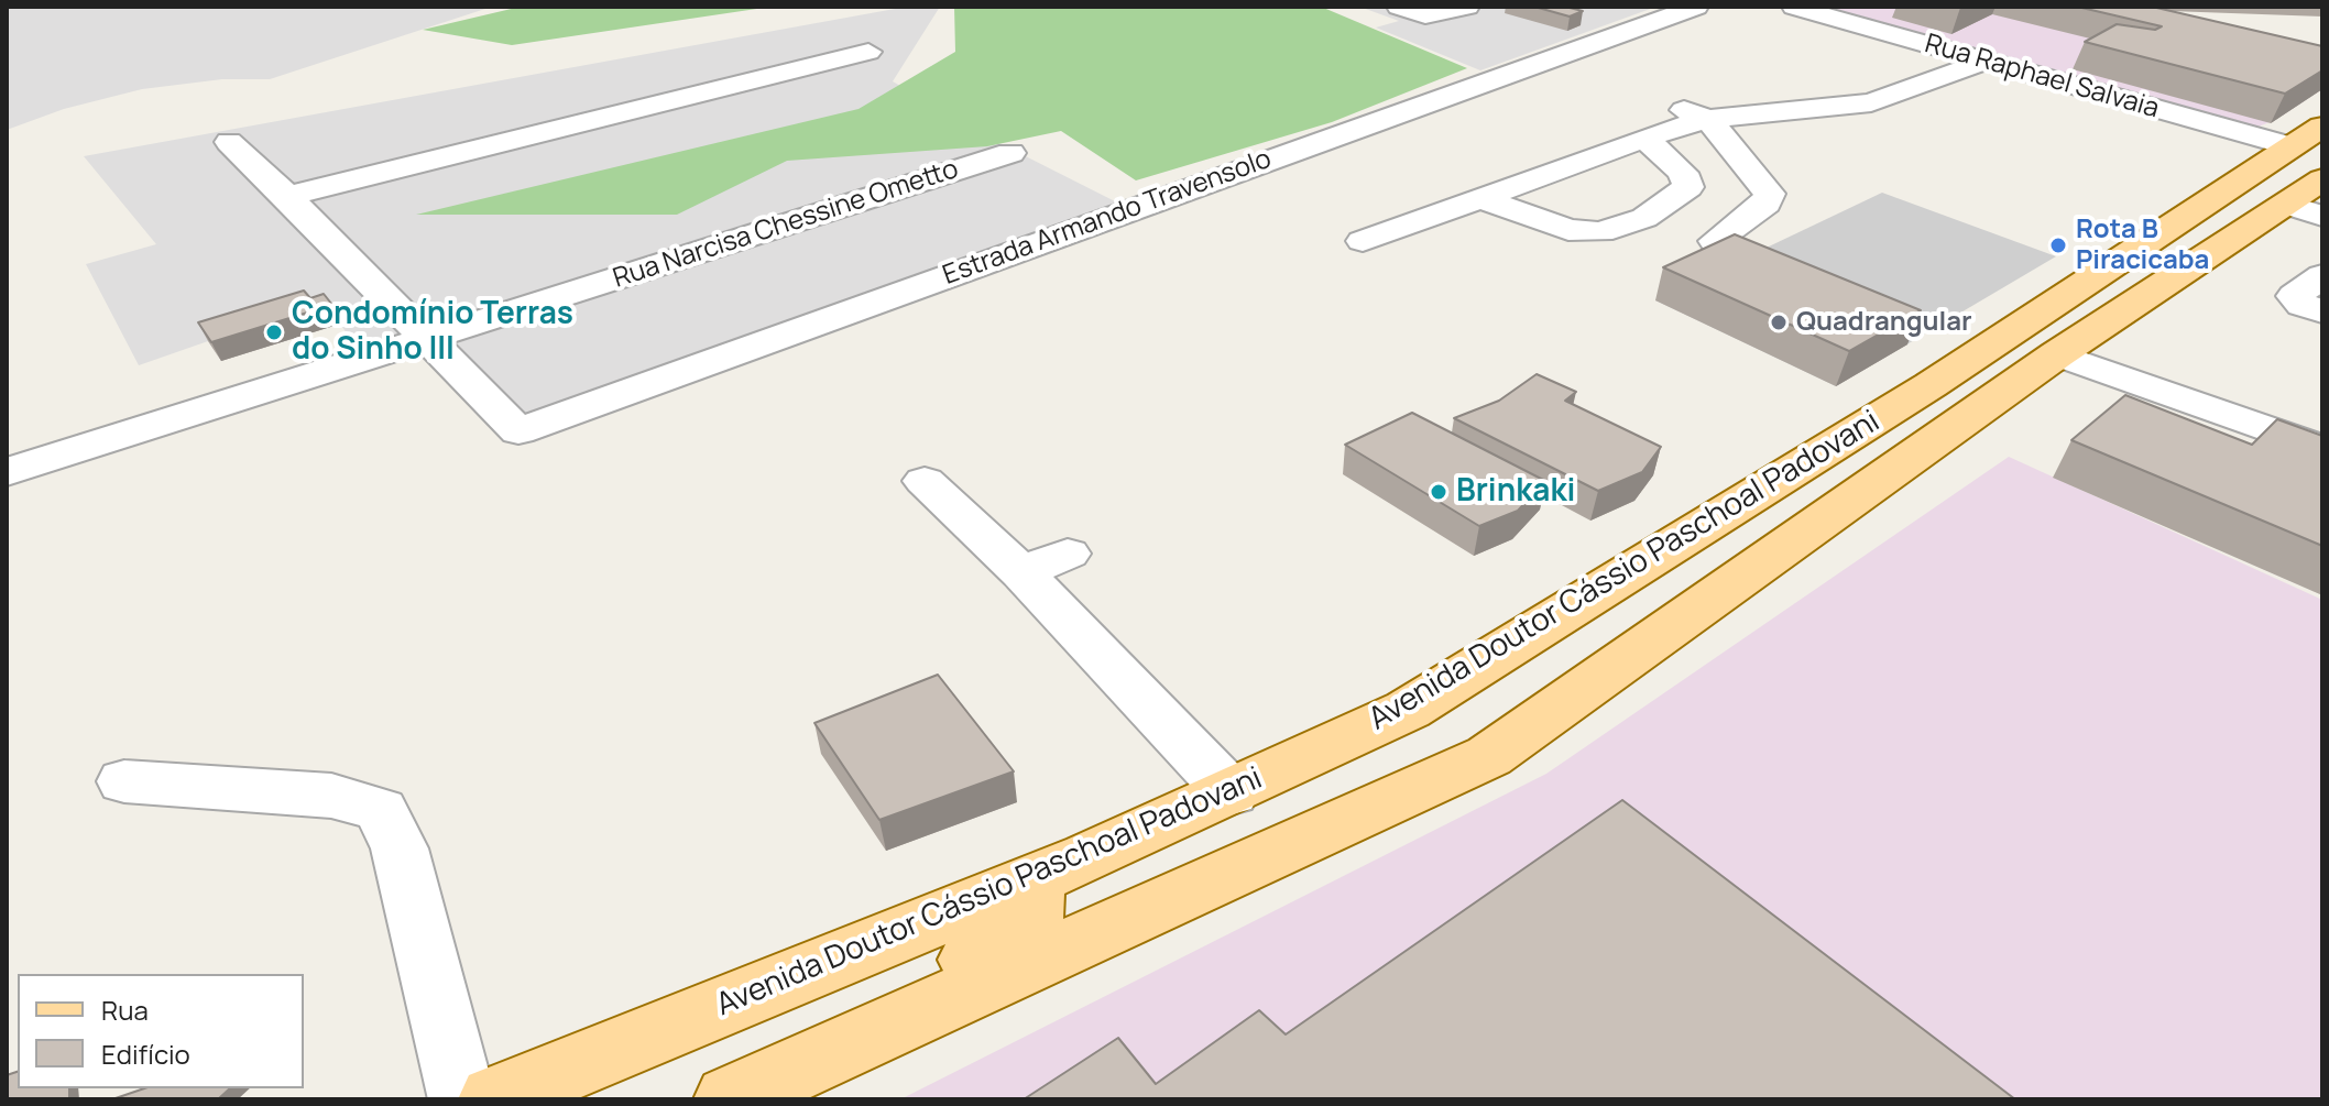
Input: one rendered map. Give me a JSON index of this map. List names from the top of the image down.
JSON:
{
  "streets": {
    "main road": ["Avenida Doutor Cássio Paschoal Padovani"],
    "street": ["Rua Raphael Salvaia", "Estrada Armando Travensolo", "Rua Narcisa Chessine Ometto"]
  },
  "crossings": [
    ["Rua Raphael Salvaia", "Avenida Doutor Cássio Paschoal Padovani"],
    ["Estrada Armando Travensolo", "Rua Narcisa Chessine Ometto"]
  ],
  "places": [
    "Rota B Piracicaba",
    "Quadrangular",
    "Condomínio Terras do Sinho III",
    "Brinkaki"
  ],
  "legend": ["Rua", "Edifício"]
}
